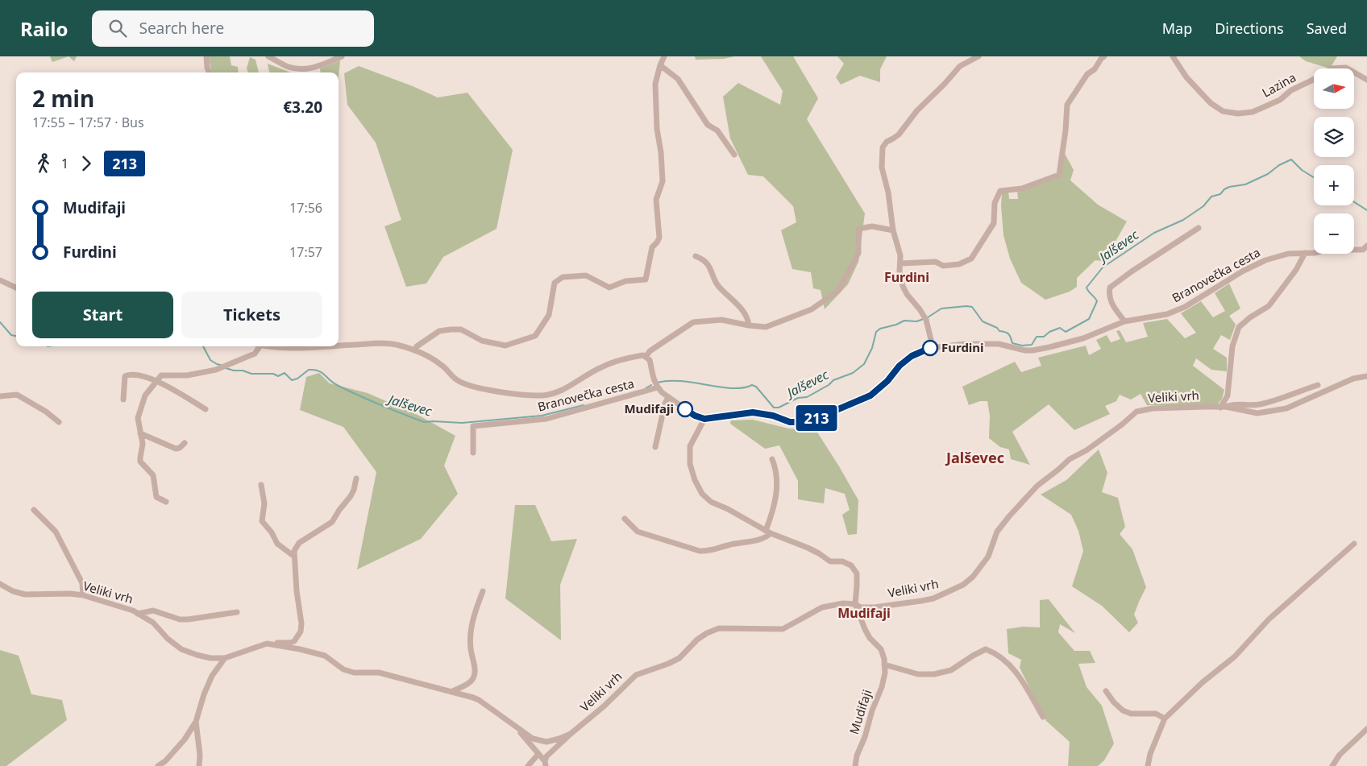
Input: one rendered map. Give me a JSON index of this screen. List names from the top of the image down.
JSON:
{
  "streets": {
    "street": [
      "Lazina",
      "Branovečka cesta",
      "Veliki vrh",
      "Mudifaji"
    ]
  },
  "crossings": [
    ["Branovečka cesta", "Mudifaji"],
    ["Veliki vrh", "Mudifaji"]
  ],
  "districts": ["Furdini", "Jalševec", "Mudifaji"],
  "water": ["Jalševec"],
  "places": ["Furdini", "Mudifaji"],
  "lines": ["bus line 213"],
  "north": "right",
  "page": {
    "header": "Railo",
    "search": "Search here",
    "nav": ["Map", "Directions", "Saved"],
    "on_map": "213",
    "map_buttons": ["+", "−"],
    "heading": ["2 min", "17:55 – 17:57 · Bus", "€3.20"],
    "legs": ["1", "213"],
    "list": [
      {
        "name": "Mudifaji",
        "value": "17:56"
      },
      {
        "name": "Furdini",
        "value": "17:57"
      }
    ],
    "buttons": ["Start", "Tickets"]
  }
}
